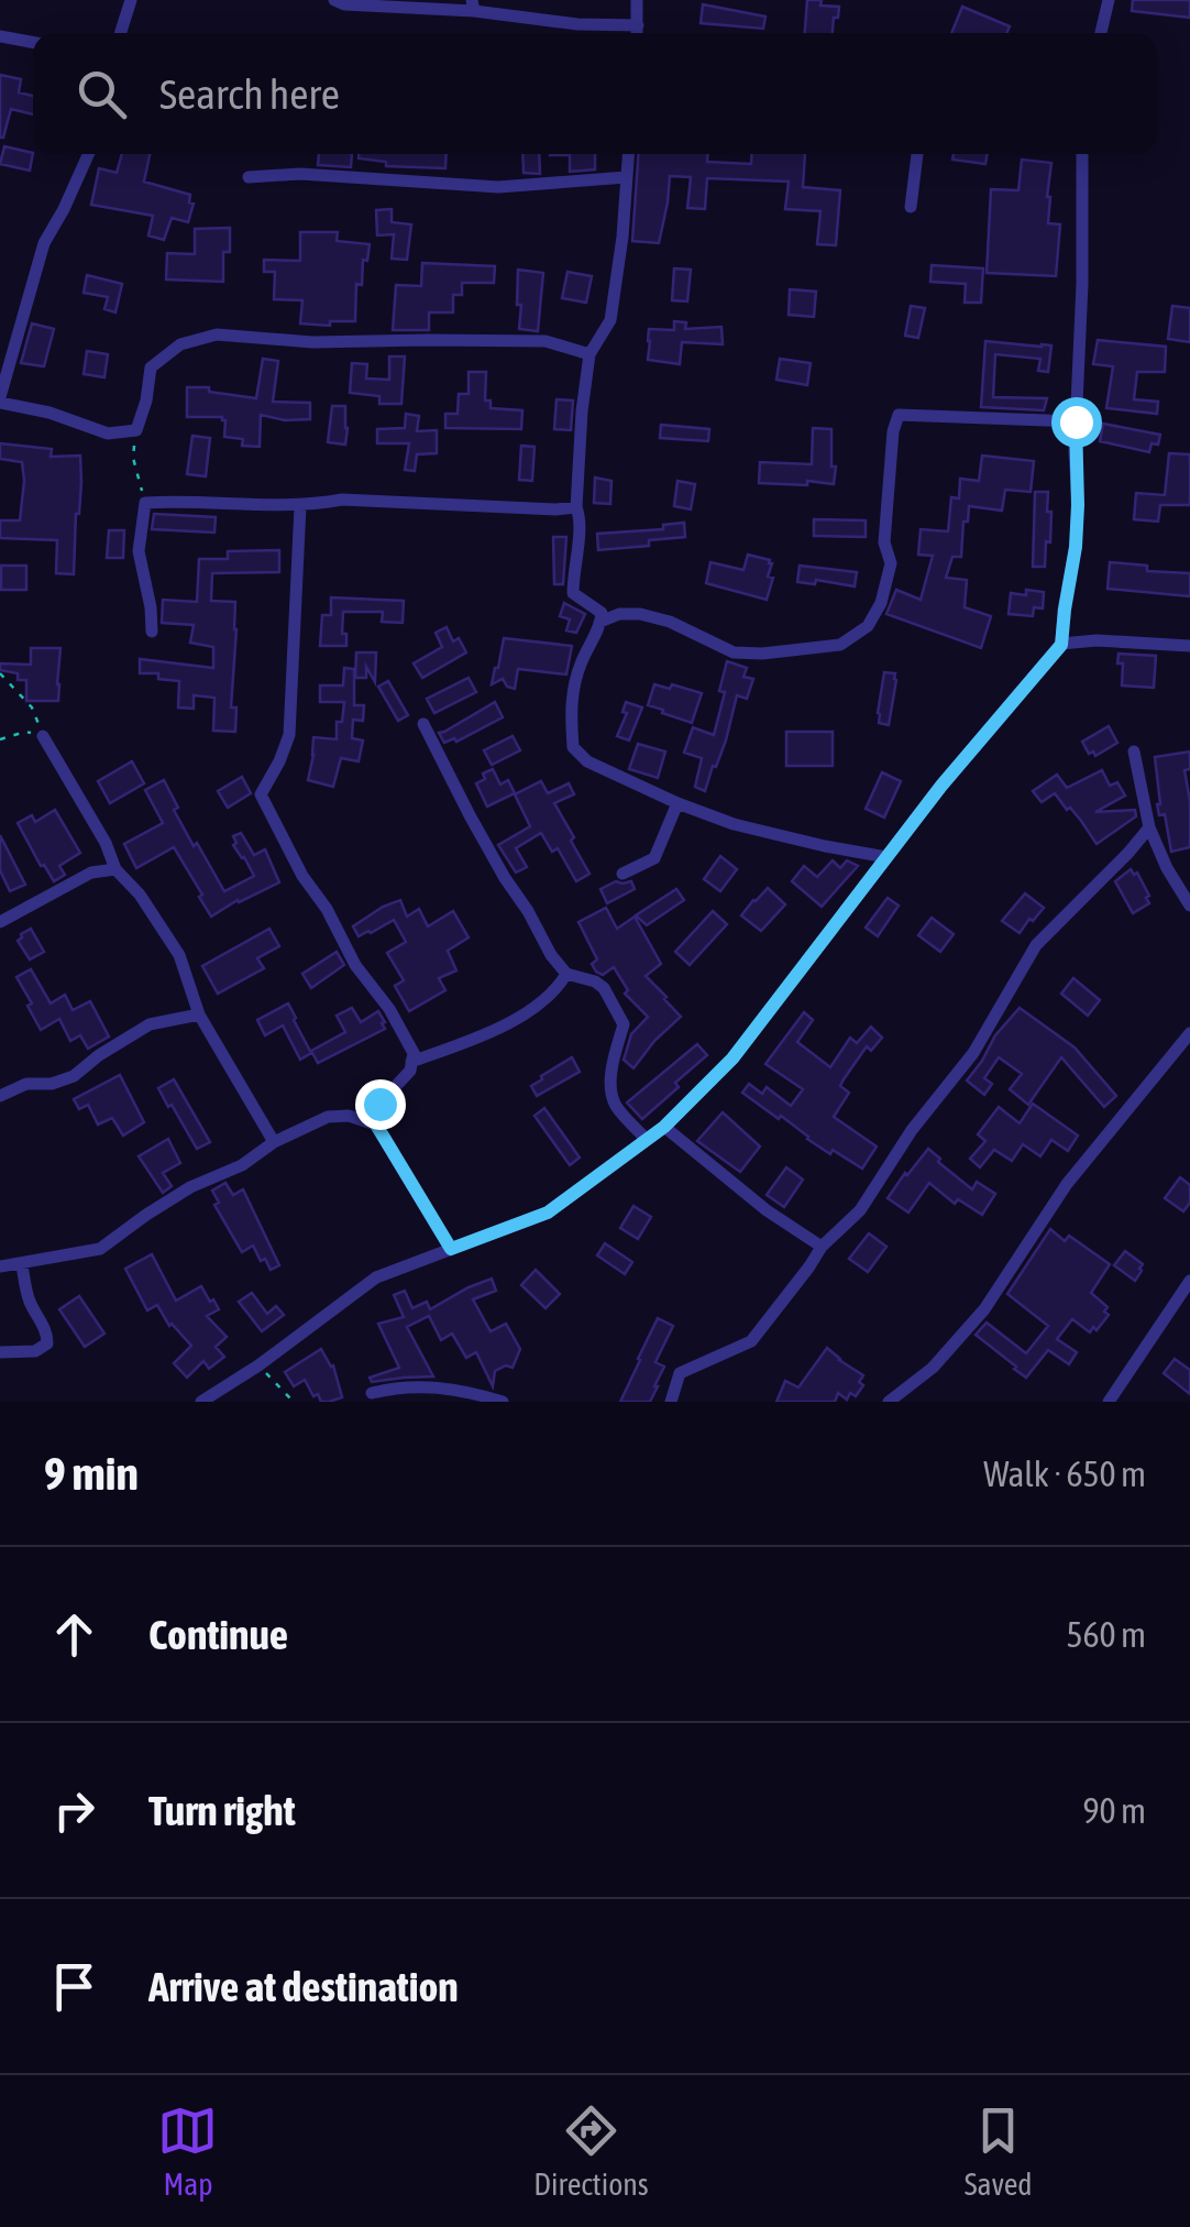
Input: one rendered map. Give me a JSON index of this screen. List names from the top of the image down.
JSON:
{
  "page": {
    "search": "Search here",
    "heading": ["9 min", "Walk · 650 m"],
    "list": [
      ["Continue", "560 m"],
      ["Turn right", "90 m"],
      "Arrive at destination"
    ],
    "nav": ["Map", "Directions", "Saved"]
  }
}
